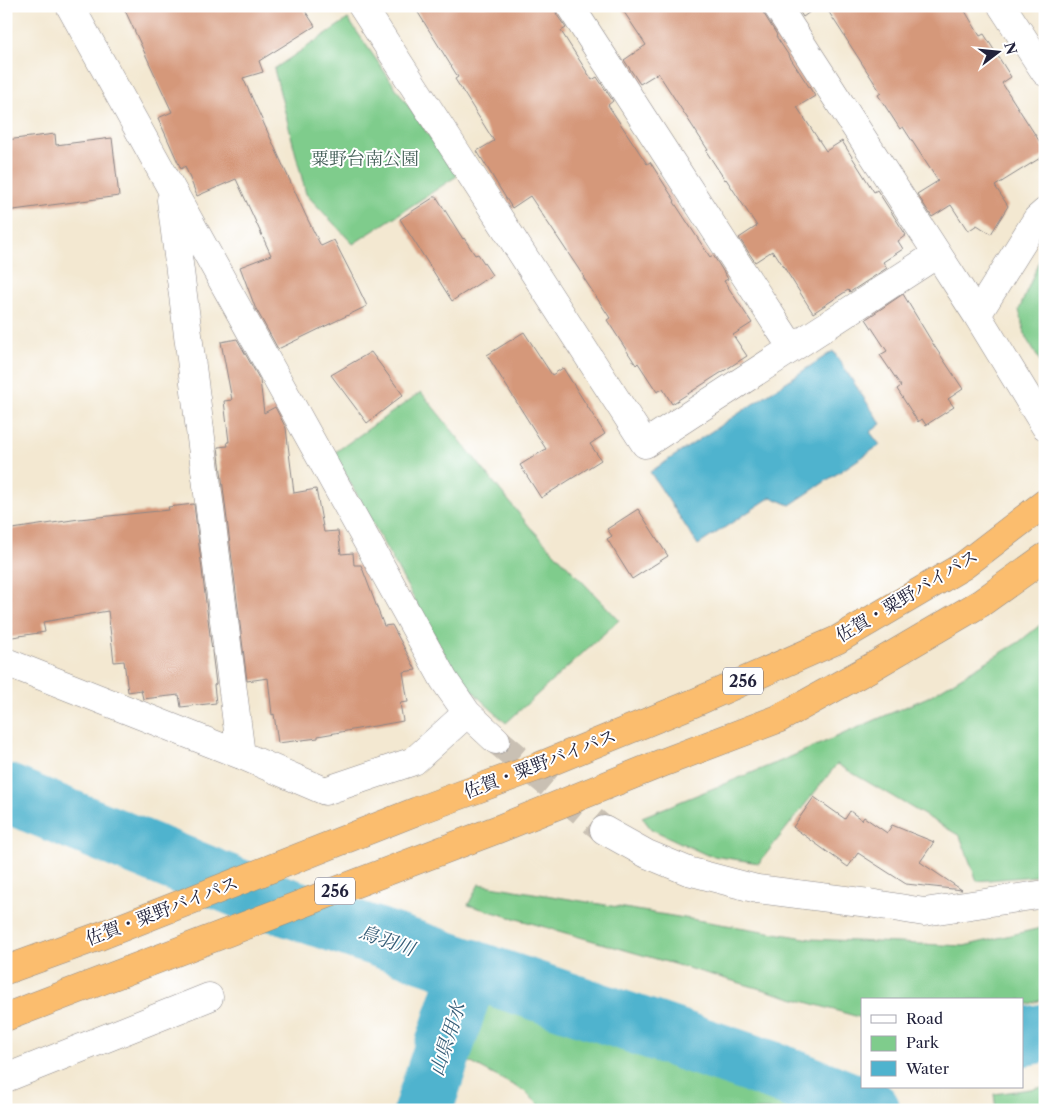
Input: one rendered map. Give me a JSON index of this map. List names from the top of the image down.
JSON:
{
  "streets": {
    "highway": ["佐賀・粟野バイパス", "256"]
  },
  "water": ["鳥羽川", "山県用水"],
  "parks": ["粟野台南公園"],
  "legend": ["Road", "Park", "Water"],
  "north": "right"
}
